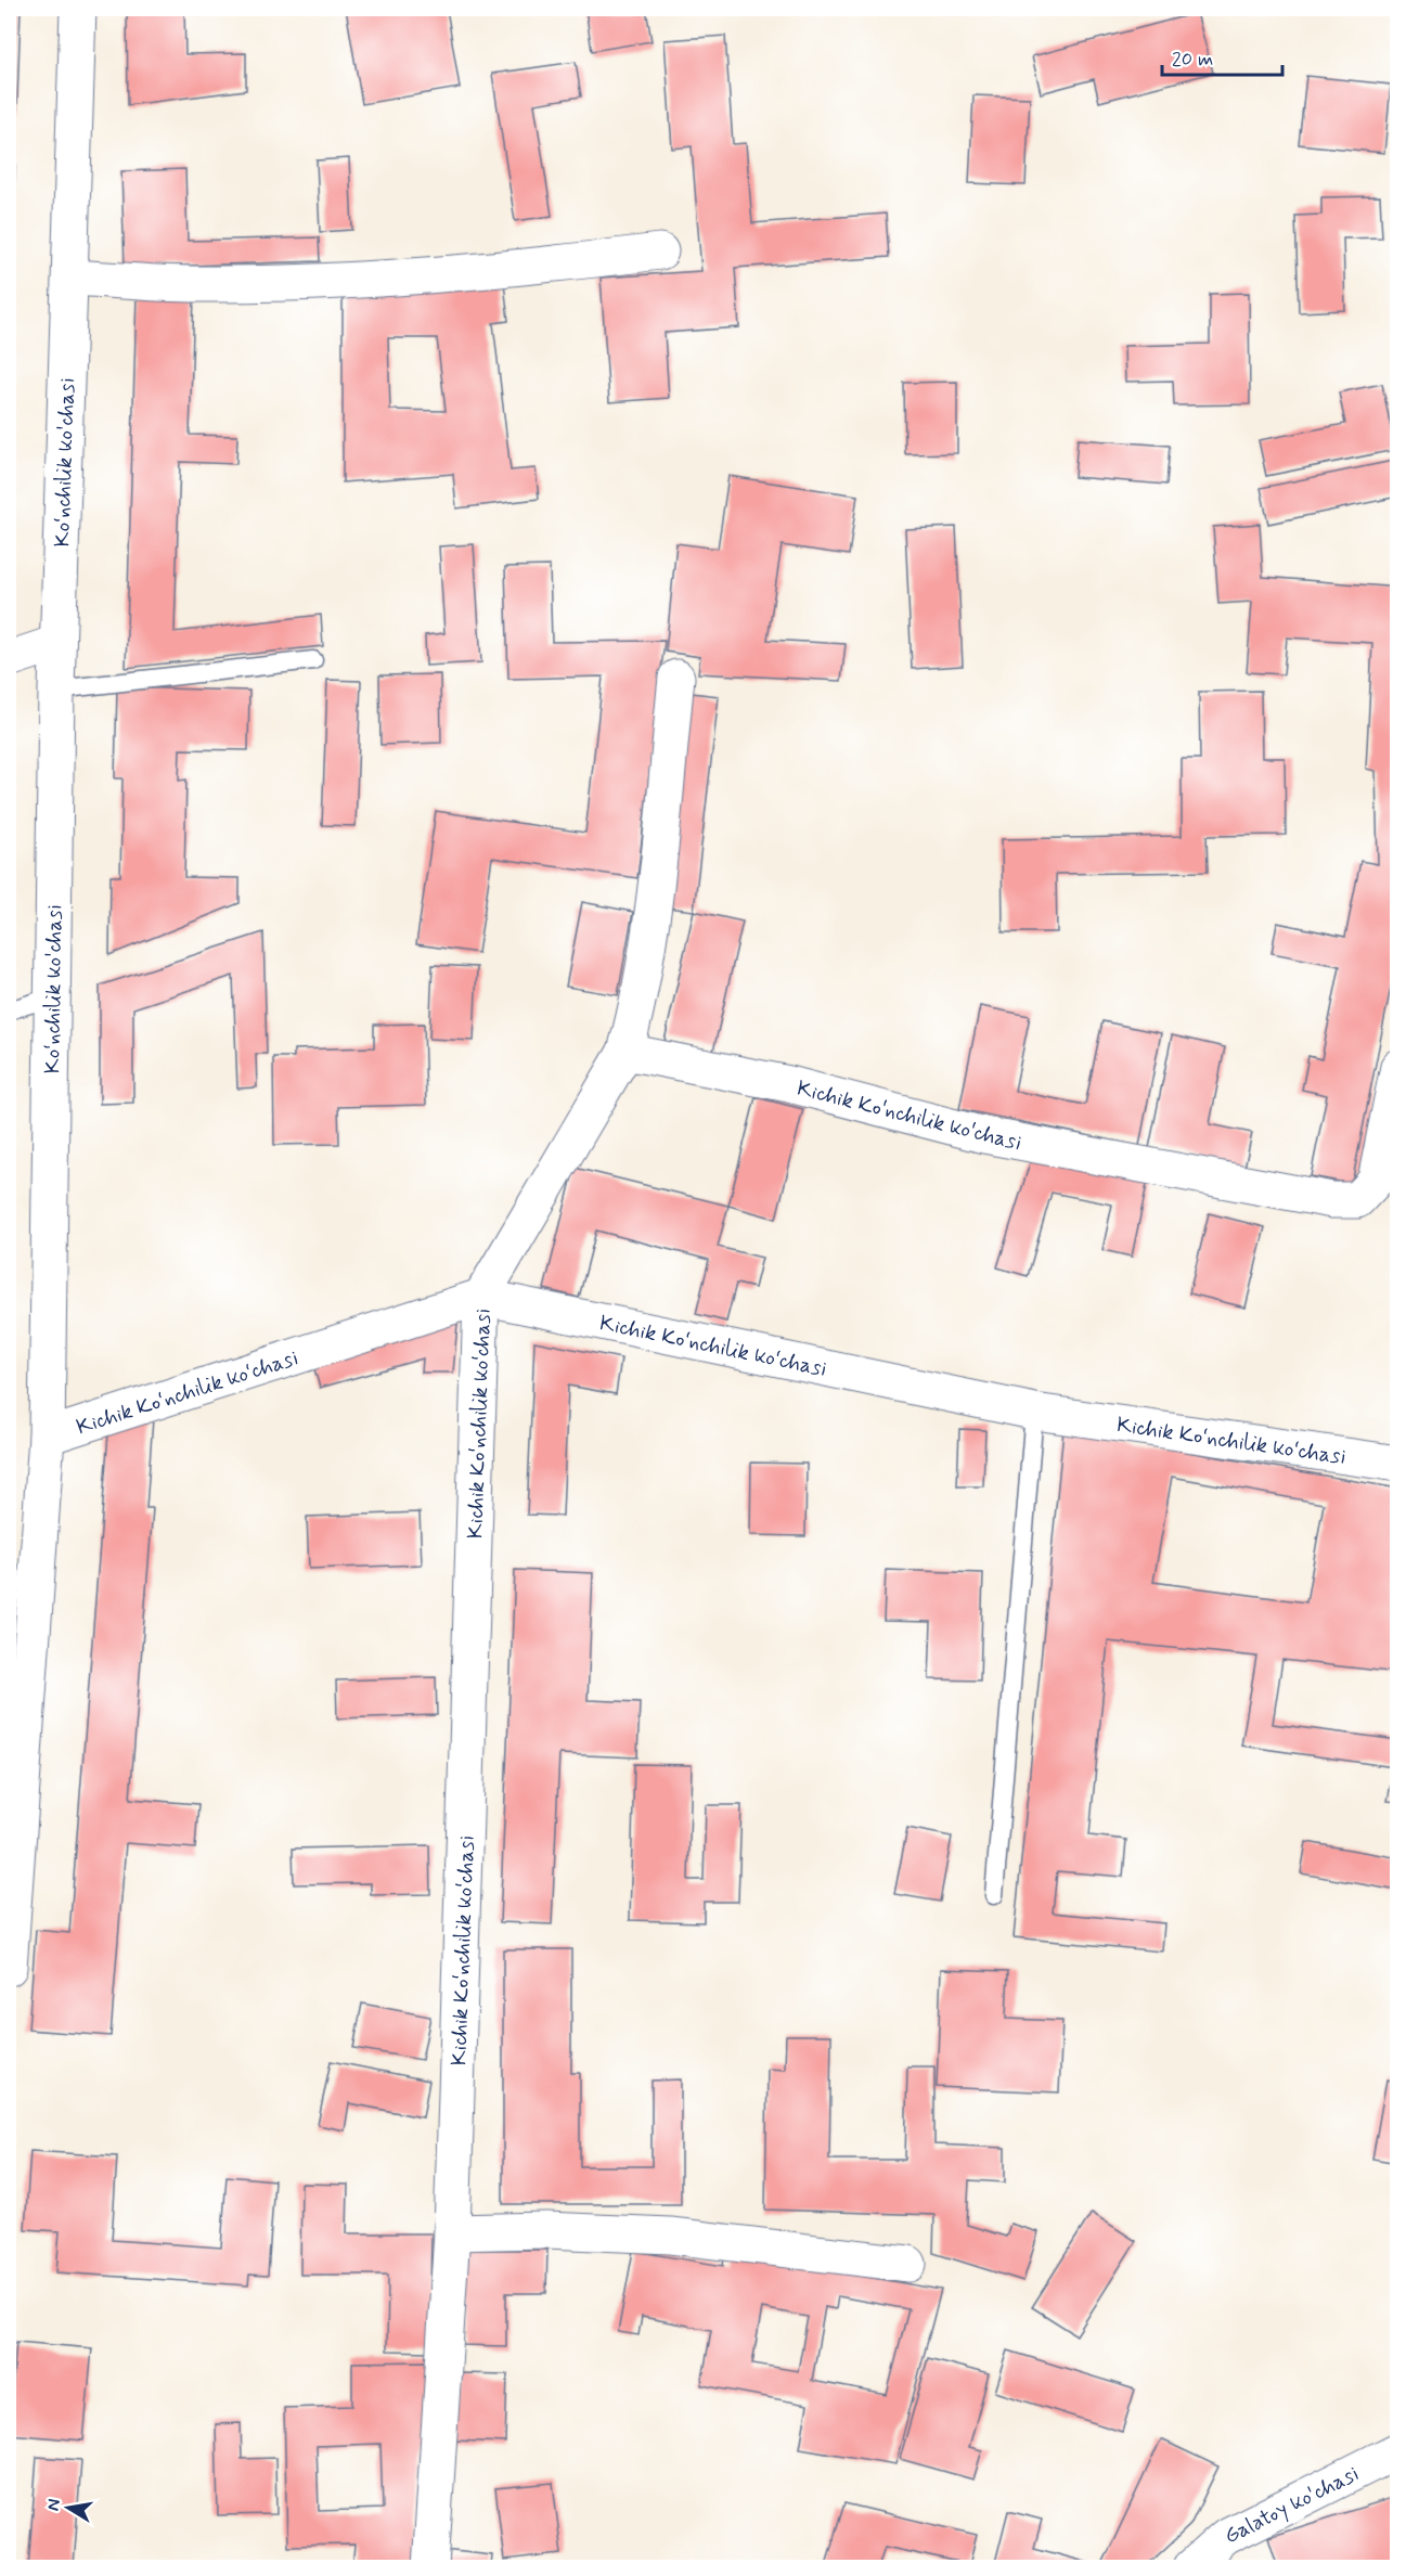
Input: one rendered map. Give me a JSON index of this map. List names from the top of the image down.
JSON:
{
  "streets": {
    "street": [
      "Ko‘nchilik ko'chasi",
      "Kichik Koʻnchilik koʻchasi",
      "Kichik Ko‘nchilik ko‘chasi",
      "Galatoy ko'chasi"
    ]
  },
  "crossings": [
    ["Ko‘nchilik ko'chasi", "Kichik Ko‘nchilik ko‘chasi"],
    ["Kichik Koʻnchilik koʻchasi", "Kichik Ko‘nchilik ko‘chasi"]
  ],
  "scale_bar": "20 m",
  "north": "left"
}
